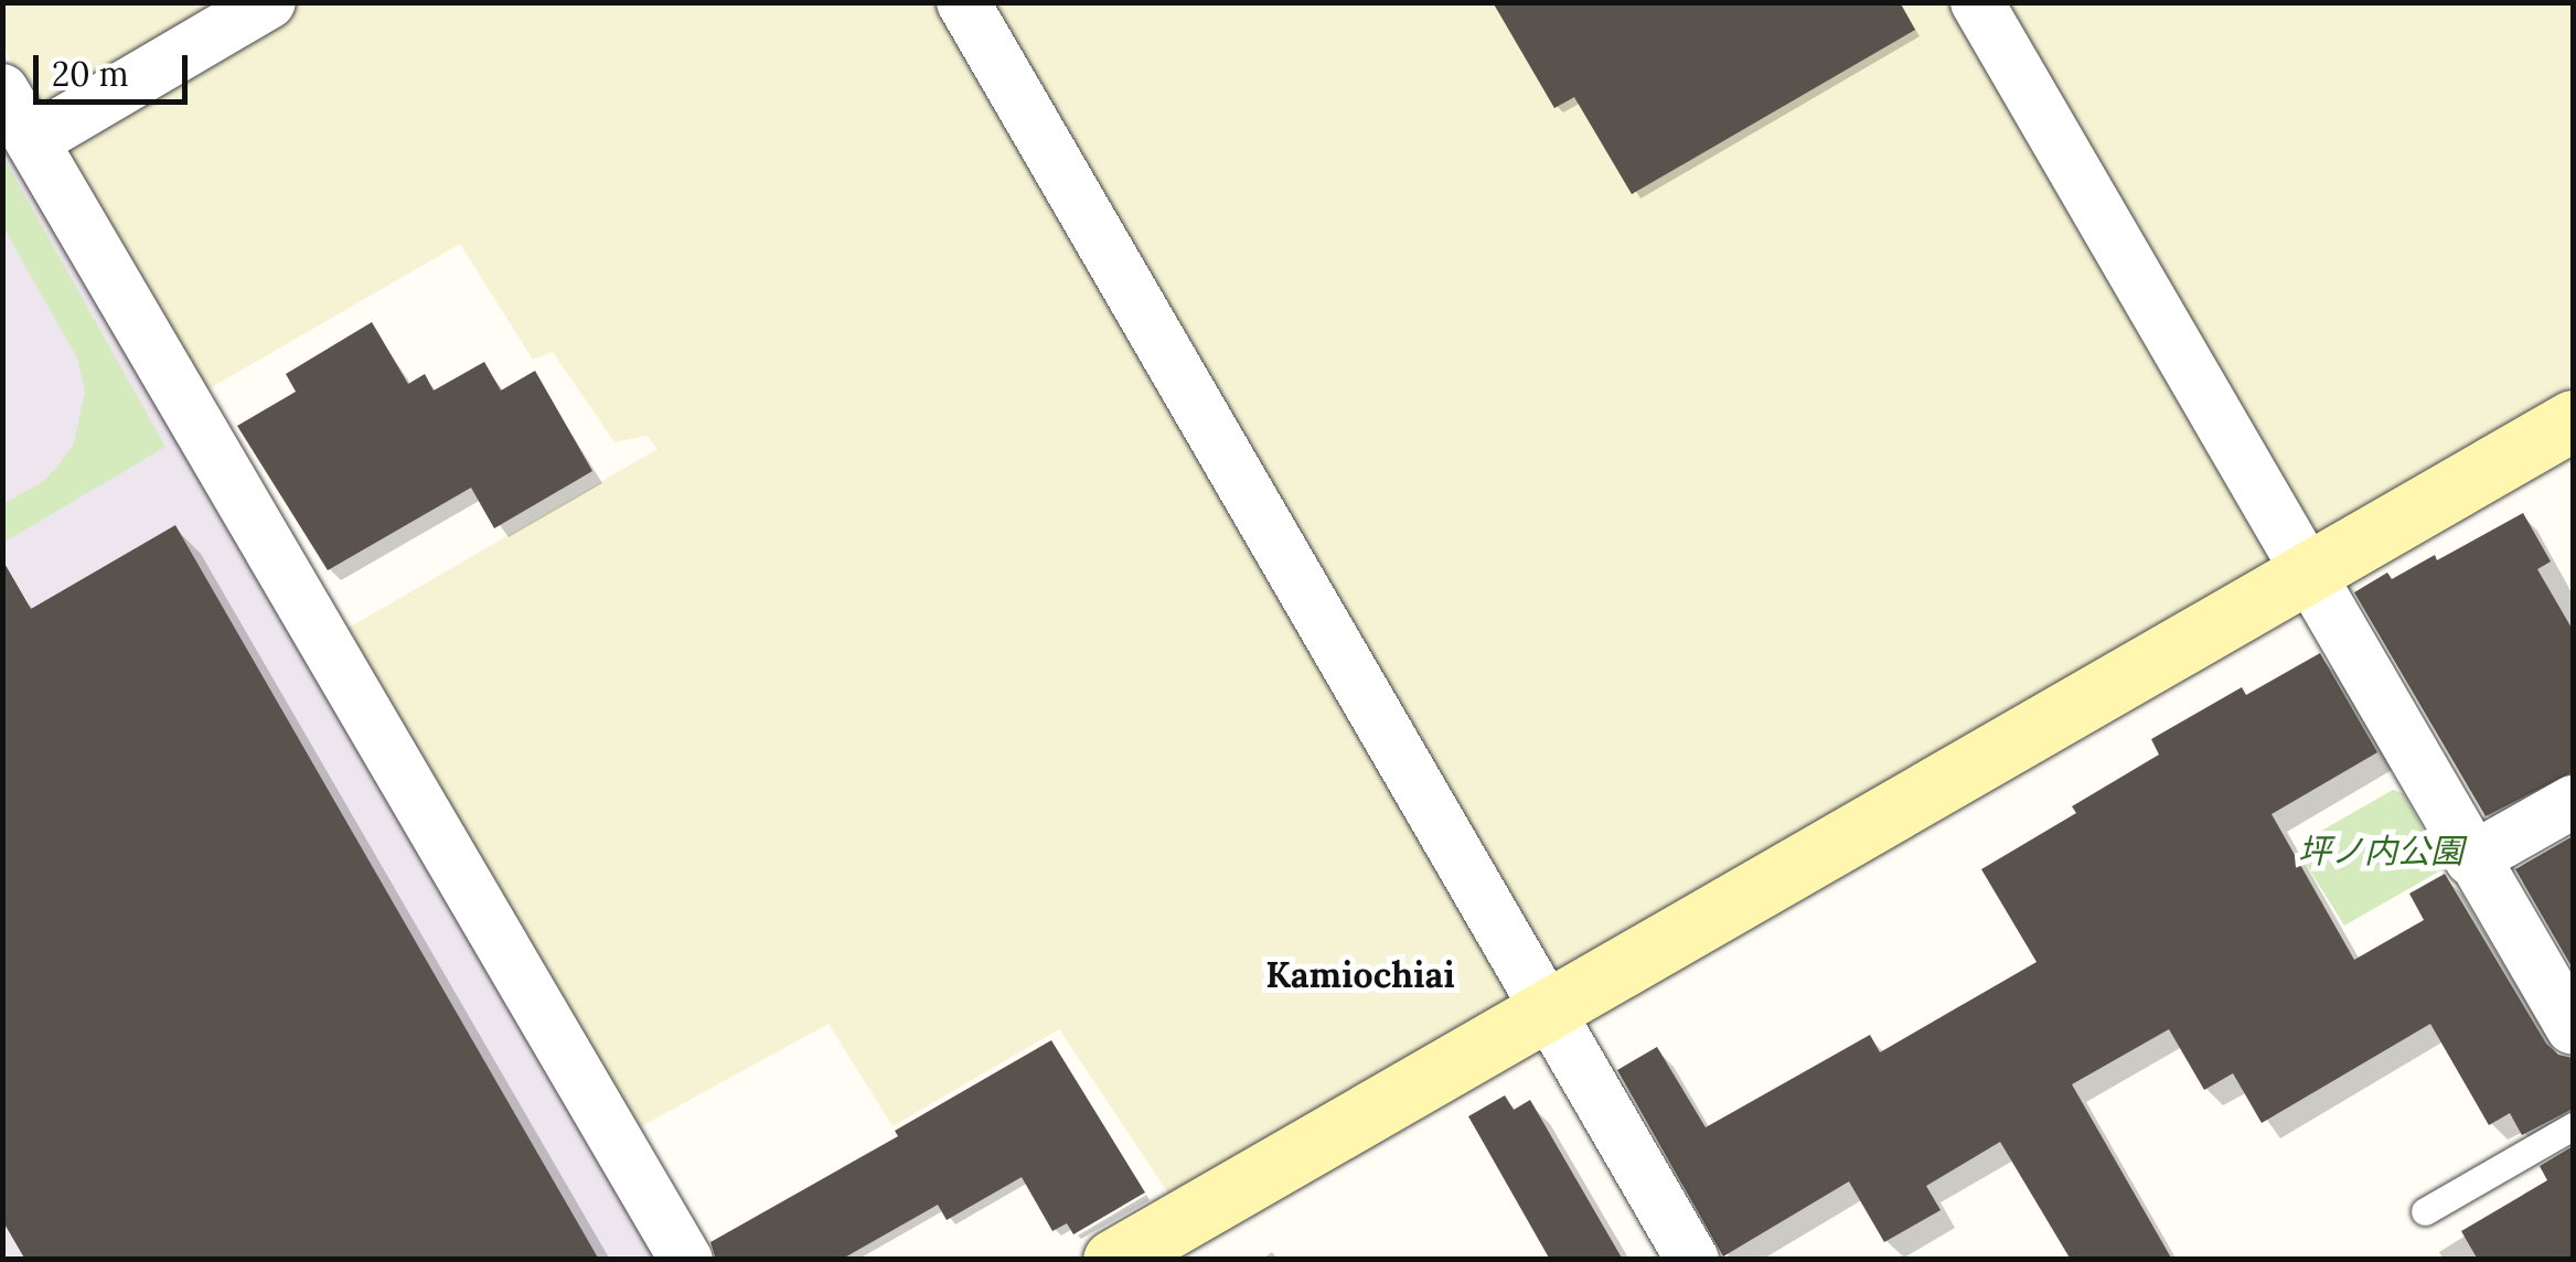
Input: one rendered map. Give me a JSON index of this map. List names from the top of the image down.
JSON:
{
  "districts": ["Kamiochiai"],
  "parks": ["坪ノ内公園"],
  "scale_bar": "20 m"
}
